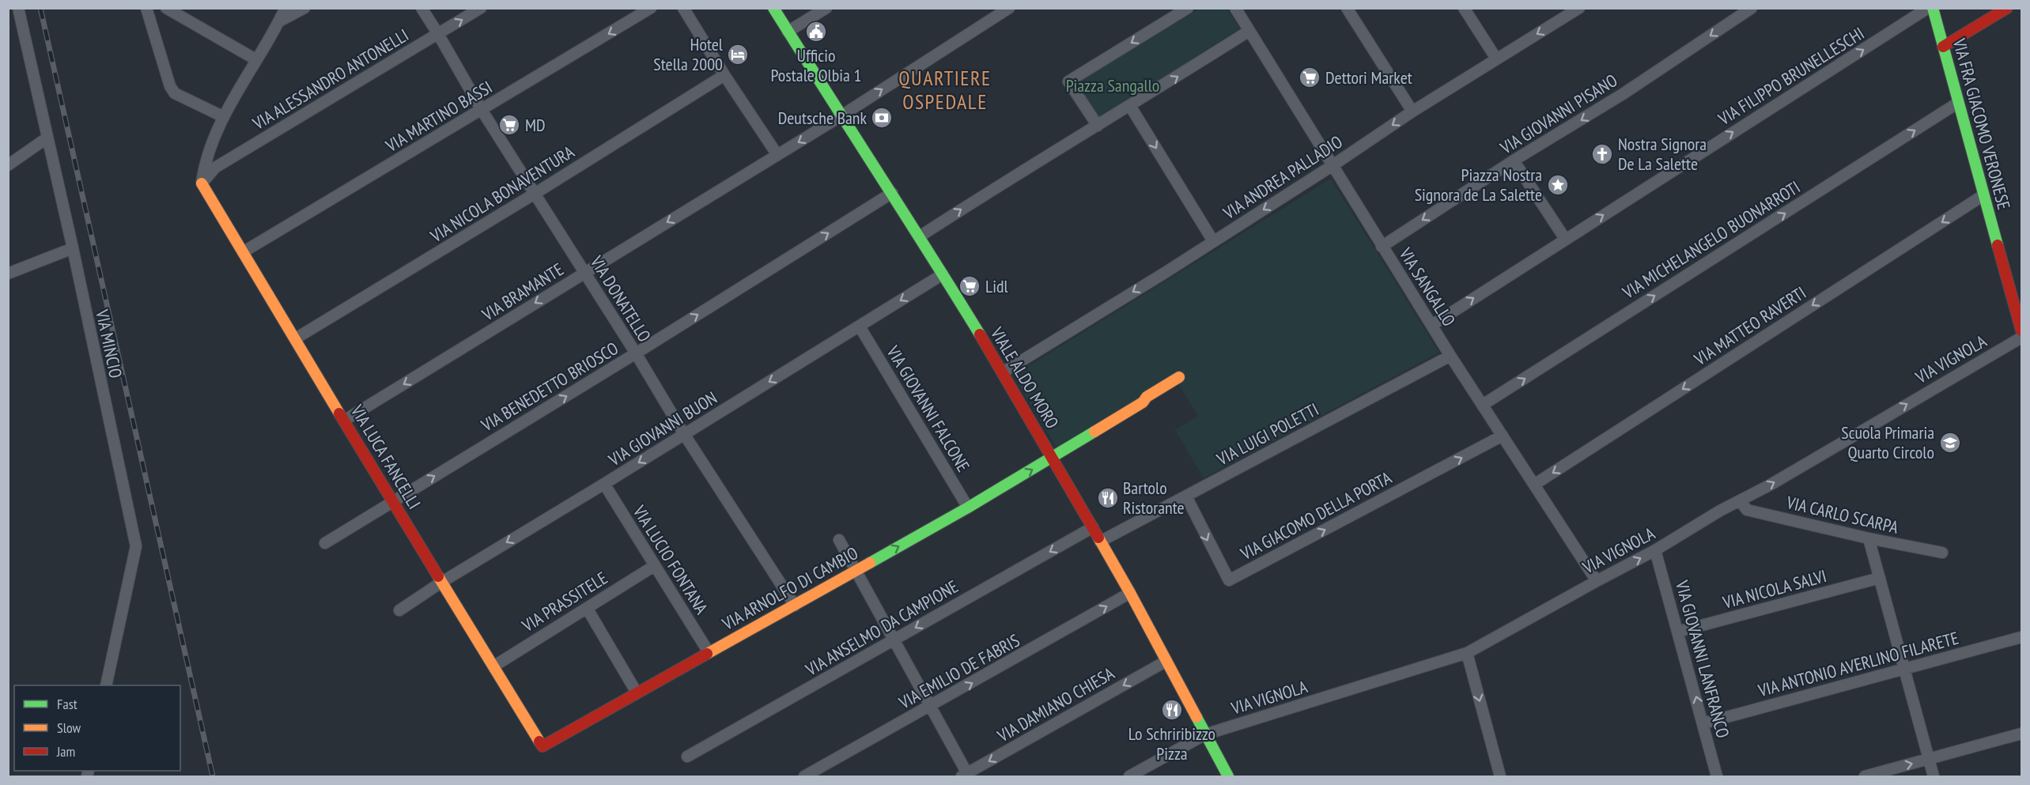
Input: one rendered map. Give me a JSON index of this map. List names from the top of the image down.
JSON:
{
  "streets": {
    "street": [
      "VIA FILIPPO BRUNELLESCHI",
      "VIA ALESSANDRO ANTONELLI",
      "VIA GIOVANNI PISANO",
      "VIA MARTINO BASSI",
      "VIA FRA GIACOMO VERONESE",
      "VIA ANDREA PALLADIO",
      "VIA NICOLA BONAVENTURA",
      "VIA MICHELANGELO BUONARROTI",
      "VIA SANGALLO",
      "VIA BRAMANTE",
      "VIA DONATELLO",
      "VIA MATTEO RAVERTI",
      "VIA MINCIO",
      "VIA VIGNOLA",
      "VIALE ALDO MORO",
      "VIA BENEDETTO BRIOSCO",
      "VIA GIOVANNI FALCONE",
      "VIA GIOVANNI BUON",
      "VIA LUIGI POLETTI",
      "VIA LUCA FANCELLI",
      "VIA CARLO SCARPA",
      "VIA GIACOMO DELLA PORTA",
      "VIA LUCIO FONTANA",
      "VIA ARNOLFO DI CAMBIO",
      "VIA NICOLA SALVI",
      "VIA PRASSITELE",
      "VIA ANSELMO DA CAMPIONE",
      "VIA GIOVANNI LANFRANCO",
      "VIA ANTONIO AVERLINO FILARETE",
      "VIA EMILIO DE FABRIS",
      "VIA DAMIANO CHIESA"
    ]
  },
  "crossings": [
    ["VIA FILIPPO BRUNELLESCHI", "VIA SANGALLO"],
    ["VIA ALESSANDRO ANTONELLI", "VIA DONATELLO"],
    ["VIA ALESSANDRO ANTONELLI", "VIA LUCA FANCELLI"],
    ["VIA GIOVANNI PISANO", "VIA SANGALLO"],
    ["VIA MARTINO BASSI", "VIA DONATELLO"],
    ["VIA MARTINO BASSI", "VIA LUCA FANCELLI"],
    ["VIA FRA GIACOMO VERONESE", "VIA MICHELANGELO BUONARROTI"],
    ["VIA FRA GIACOMO VERONESE", "VIA MATTEO RAVERTI"],
    ["VIA ANDREA PALLADIO", "VIA SANGALLO"],
    ["VIA ANDREA PALLADIO", "VIALE ALDO MORO"],
    ["VIA NICOLA BONAVENTURA", "VIA DONATELLO"],
    ["VIA NICOLA BONAVENTURA", "VIA LUCA FANCELLI"],
    ["VIA MICHELANGELO BUONARROTI", "VIA SANGALLO"],
    ["VIA SANGALLO", "VIA MATTEO RAVERTI"],
    ["VIA SANGALLO", "VIA VIGNOLA"],
    ["VIA SANGALLO", "VIA LUIGI POLETTI"],
    ["VIA SANGALLO", "VIA GIACOMO DELLA PORTA"],
    ["VIA BRAMANTE", "VIA DONATELLO"],
    ["VIA BRAMANTE", "VIALE ALDO MORO"],
    ["VIA BRAMANTE", "VIA LUCA FANCELLI"],
    ["VIA DONATELLO", "VIA BENEDETTO BRIOSCO"],
    ["VIA DONATELLO", "VIA GIOVANNI BUON"],
    ["VIA DONATELLO", "VIA ARNOLFO DI CAMBIO"],
    ["VIA VIGNOLA", "VIALE ALDO MORO"],
    ["VIA VIGNOLA", "VIA CARLO SCARPA"],
    ["VIA VIGNOLA", "VIA GIOVANNI LANFRANCO"],
    ["VIALE ALDO MORO", "VIA BENEDETTO BRIOSCO"],
    ["VIALE ALDO MORO", "VIA GIOVANNI BUON"],
    ["VIALE ALDO MORO", "VIA LUIGI POLETTI"],
    ["VIALE ALDO MORO", "VIA ARNOLFO DI CAMBIO"],
    ["VIALE ALDO MORO", "VIA ANSELMO DA CAMPIONE"],
    ["VIALE ALDO MORO", "VIA EMILIO DE FABRIS"],
    ["VIALE ALDO MORO", "VIA DAMIANO CHIESA"],
    ["VIA BENEDETTO BRIOSCO", "VIA LUCA FANCELLI"],
    ["VIA GIOVANNI FALCONE", "VIA GIOVANNI BUON"],
    ["VIA GIOVANNI FALCONE", "VIA ARNOLFO DI CAMBIO"],
    ["VIA GIOVANNI BUON", "VIA LUCA FANCELLI"],
    ["VIA GIOVANNI BUON", "VIA LUCIO FONTANA"],
    ["VIA LUIGI POLETTI", "VIA GIACOMO DELLA PORTA"],
    ["VIA LUCA FANCELLI", "VIA ARNOLFO DI CAMBIO"],
    ["VIA LUCA FANCELLI", "VIA PRASSITELE"],
    ["VIA LUCIO FONTANA", "VIA ARNOLFO DI CAMBIO"],
    ["VIA LUCIO FONTANA", "VIA PRASSITELE"],
    ["VIA NICOLA SALVI", "VIA GIOVANNI LANFRANCO"],
    ["VIA GIOVANNI LANFRANCO", "VIA ANTONIO AVERLINO FILARETE"]
  ],
  "one_way": [
    "VIA FILIPPO BRUNELLESCHI",
    "VIA GIOVANNI PISANO",
    "VIA MARTINO BASSI",
    "VIA ANDREA PALLADIO",
    "VIA MICHELANGELO BUONARROTI",
    "VIA MATTEO RAVERTI",
    "VIA VIGNOLA",
    "VIA BENEDETTO BRIOSCO",
    "VIA GIOVANNI BUON",
    "VIA ANSELMO DA CAMPIONE",
    "VIA GIOVANNI LANFRANCO",
    "VIA EMILIO DE FABRIS",
    "VIA DAMIANO CHIESA"
  ],
  "districts": ["QUARTIERE OSPEDALE"],
  "parks": ["Piazza Sangallo"],
  "places": {
    "public building": ["Ufficio Postale Olbia 1"],
    "hotel": ["Hotel Stella 2000"],
    "supermarket": ["Dettori Market", "MD", "Lidl"],
    "bank": ["Deutsche Bank"],
    "church": ["Nostra Signora De La Salette"],
    "place": ["Piazza Nostra Signora de La Salette"],
    "school or university": ["Scuola Primaria Quarto Circolo"],
    "restaurant": ["Bartolo Ristorante", "Lo Schriribizzo Pizza"]
  },
  "legend": ["Fast", "Slow", "Jam"]
}
